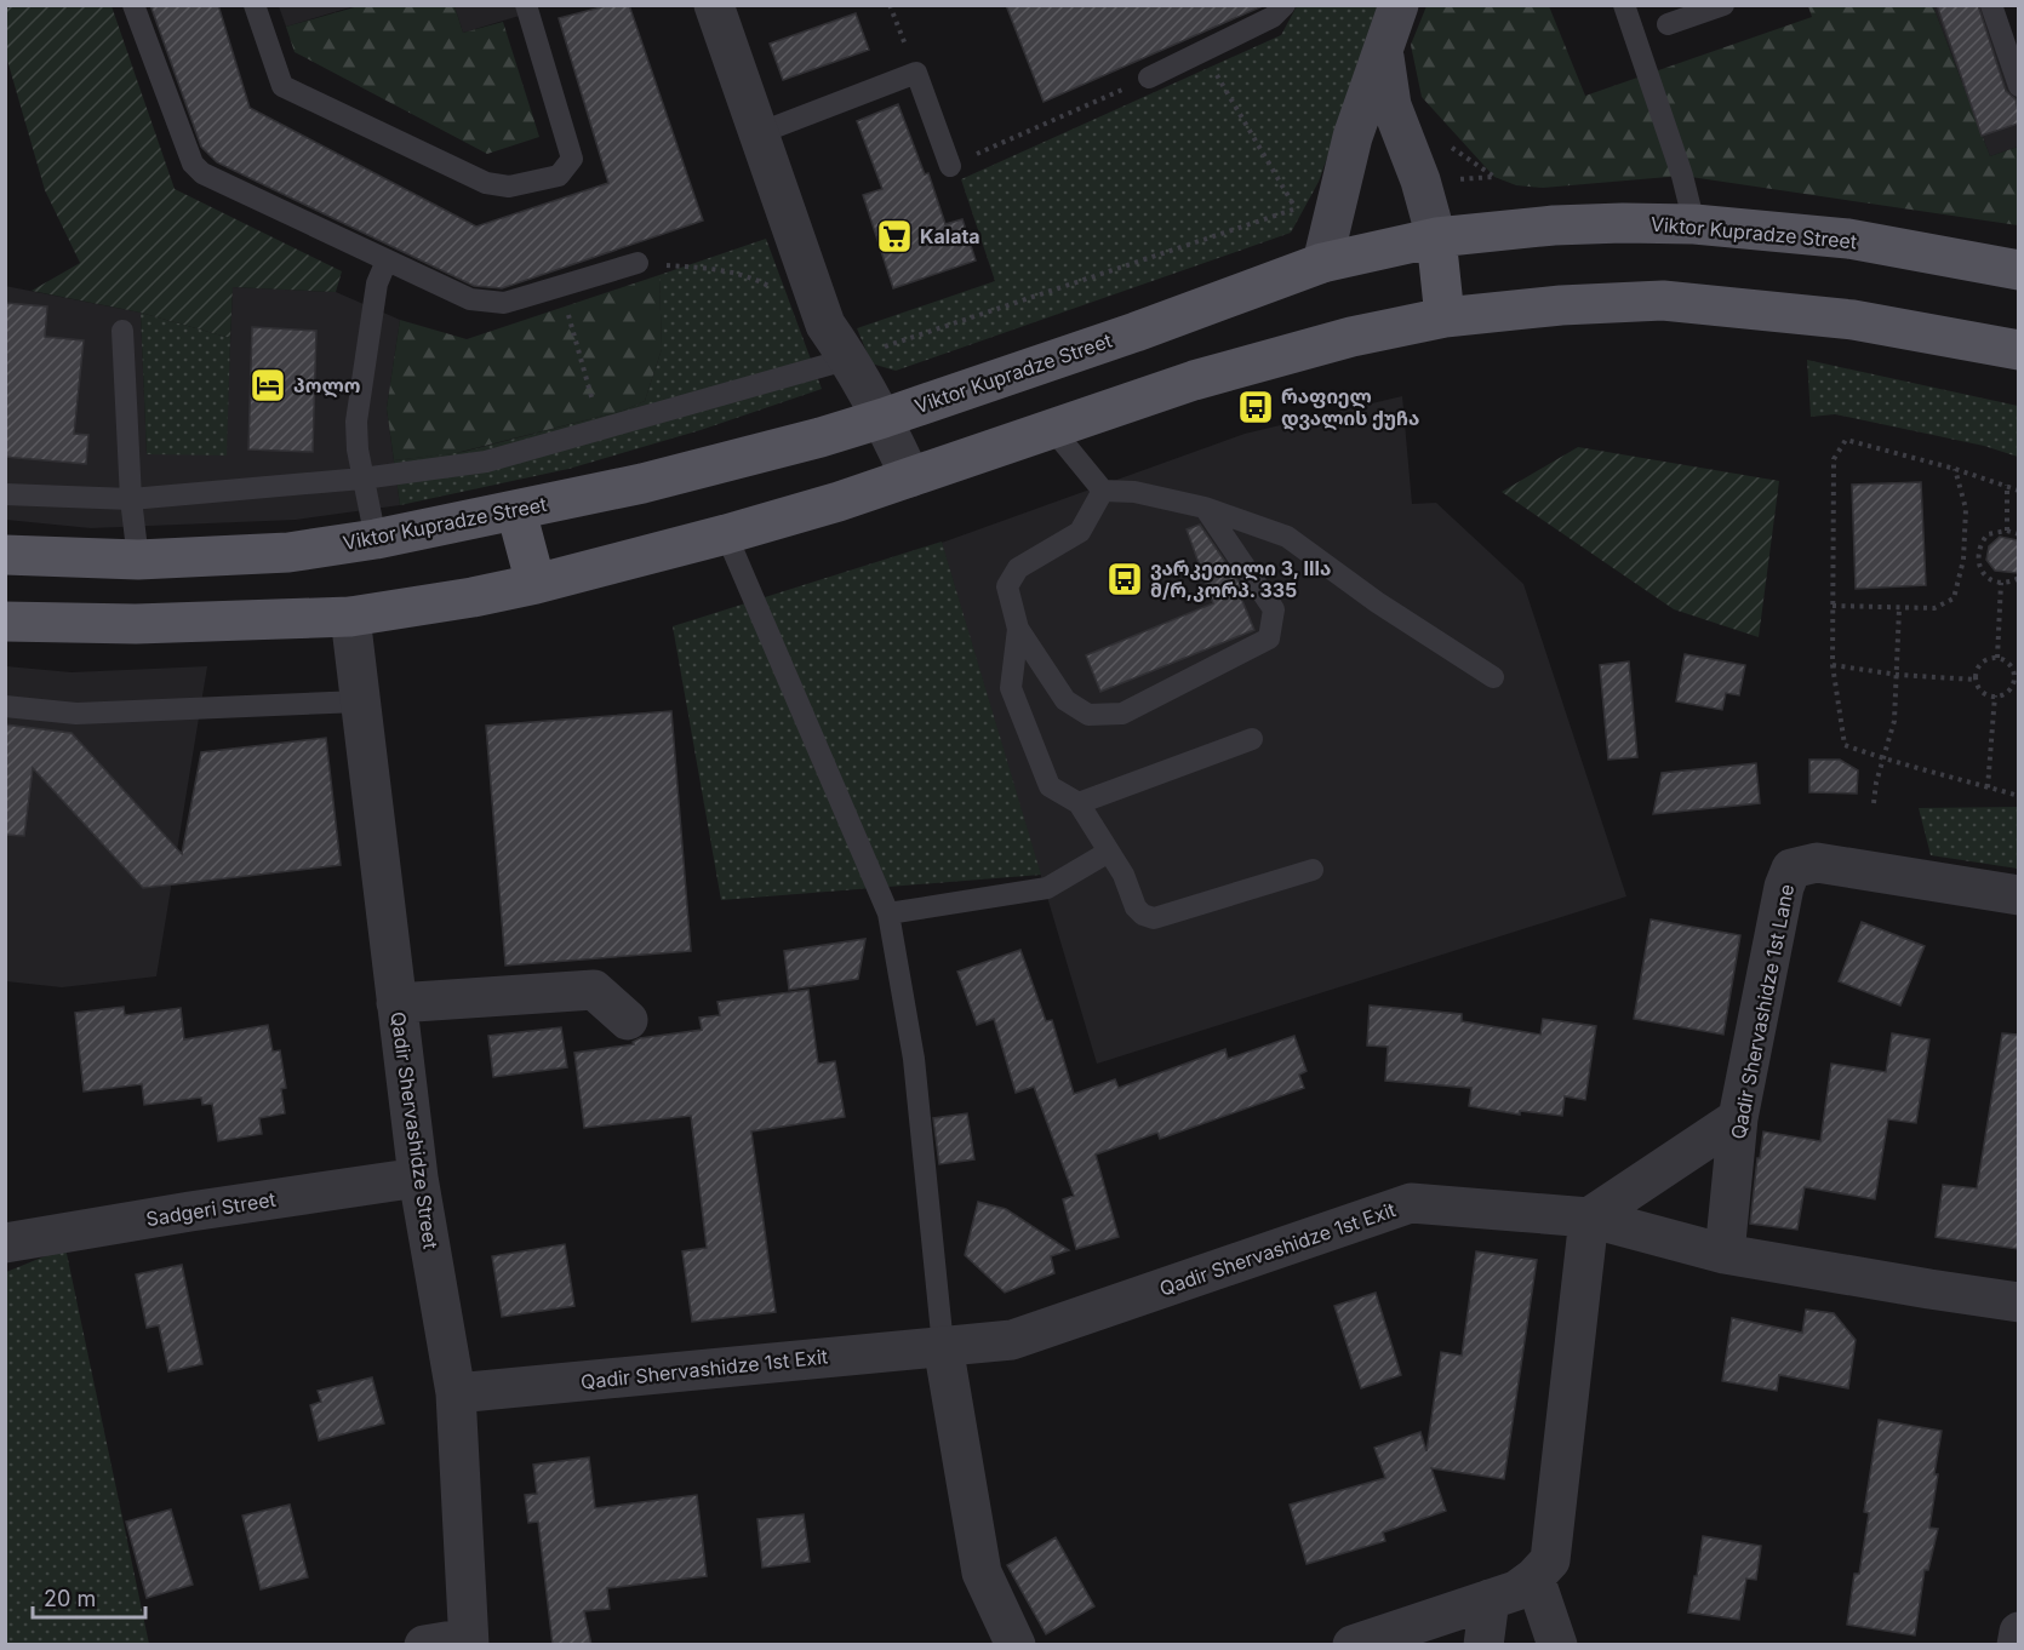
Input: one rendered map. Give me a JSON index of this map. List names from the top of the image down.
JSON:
{
  "streets": {
    "main road": ["Viktor Kupradze Street"],
    "street": [
      "Qadir Shervashidze 1st Lane",
      "Qadir Shervashidze Street",
      "Sadgeri Street",
      "Qadir Shervashidze 1st Exit"
    ]
  },
  "crossings": [
    ["Qadir Shervashidze Street", "Sadgeri Street"],
    ["Qadir Shervashidze Street", "Qadir Shervashidze 1st Exit"]
  ],
  "places": {
    "supermarket": ["Kalata"],
    "hotel": ["პოლო"],
    "bus stop": ["რაფიელ დვალის ქუჩა", "ვარკეთილი 3, IIIა მ/რ,კორპ. 335"]
  },
  "scale_bar": "20 m"
}
